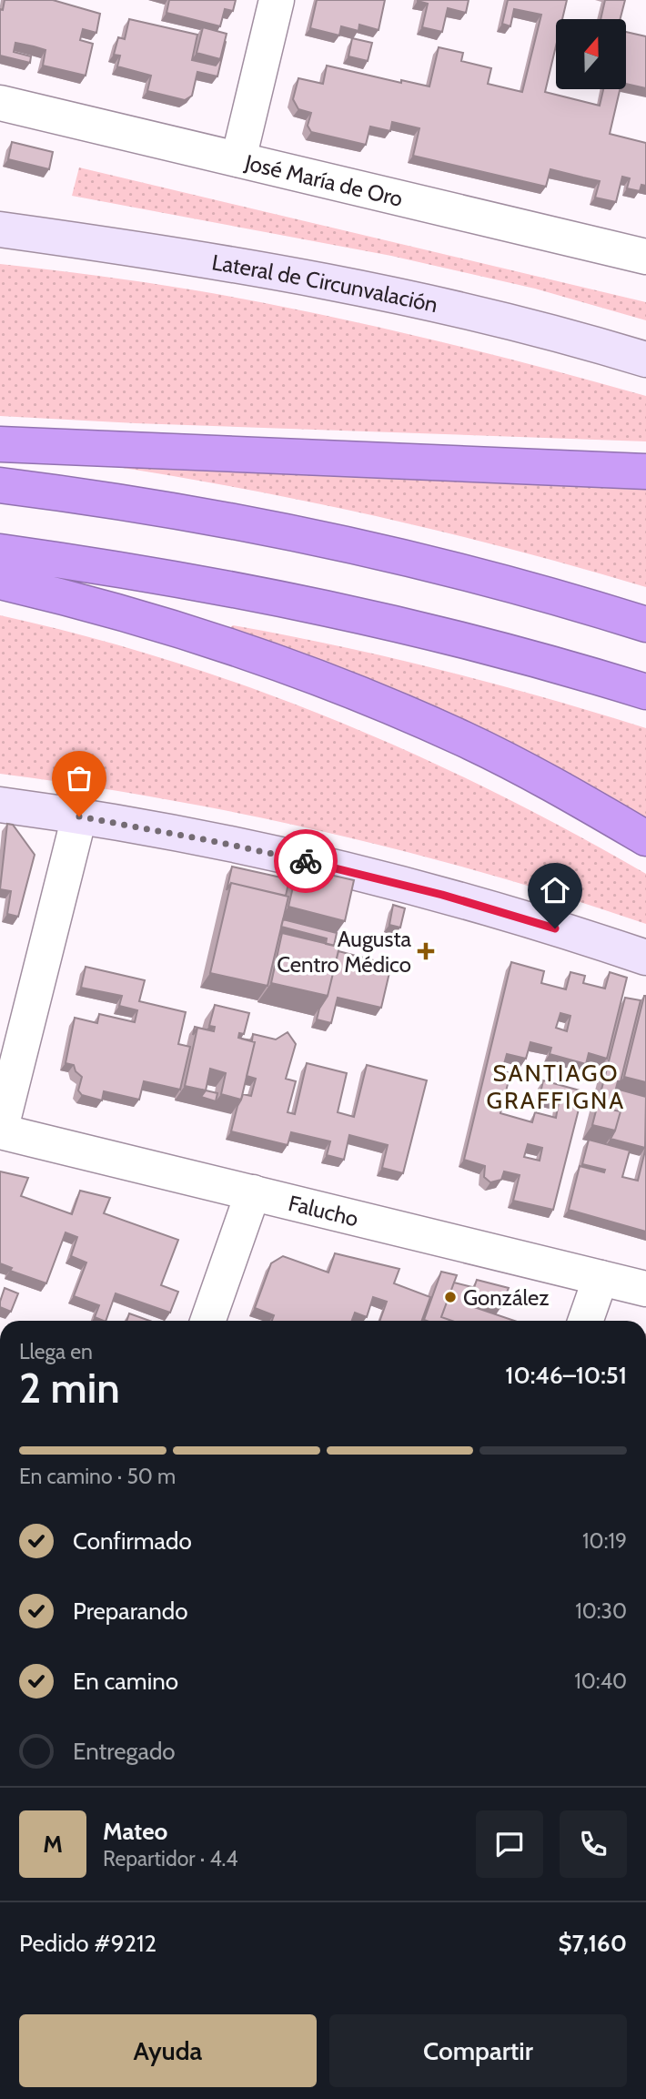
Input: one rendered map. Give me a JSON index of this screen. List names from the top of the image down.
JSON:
{
  "streets": {
    "street": ["José María de Oro", "Lateral de Circunvalación", "Falucho"]
  },
  "districts": ["SANTIAGO GRAFFIGNA"],
  "places": {
    "health": ["Augusta Centro Médico"],
    "other": ["González"]
  },
  "north": "top",
  "page": {
    "heading": ["2 min", "Llega en", "10:46–10:51"],
    "panel": [
      "Mateo",
      "Repartidor · 4.4",
      "Pedido #9212",
      "$7,160"
    ],
    "bar": "En camino · 50 m",
    "list": [
      ["Confirmado", "10:19"],
      ["Preparando", "10:30"],
      ["En camino", "10:40"],
      "Entregado"
    ],
    "round": "M",
    "buttons": ["Ayuda", "Compartir"]
  }
}
